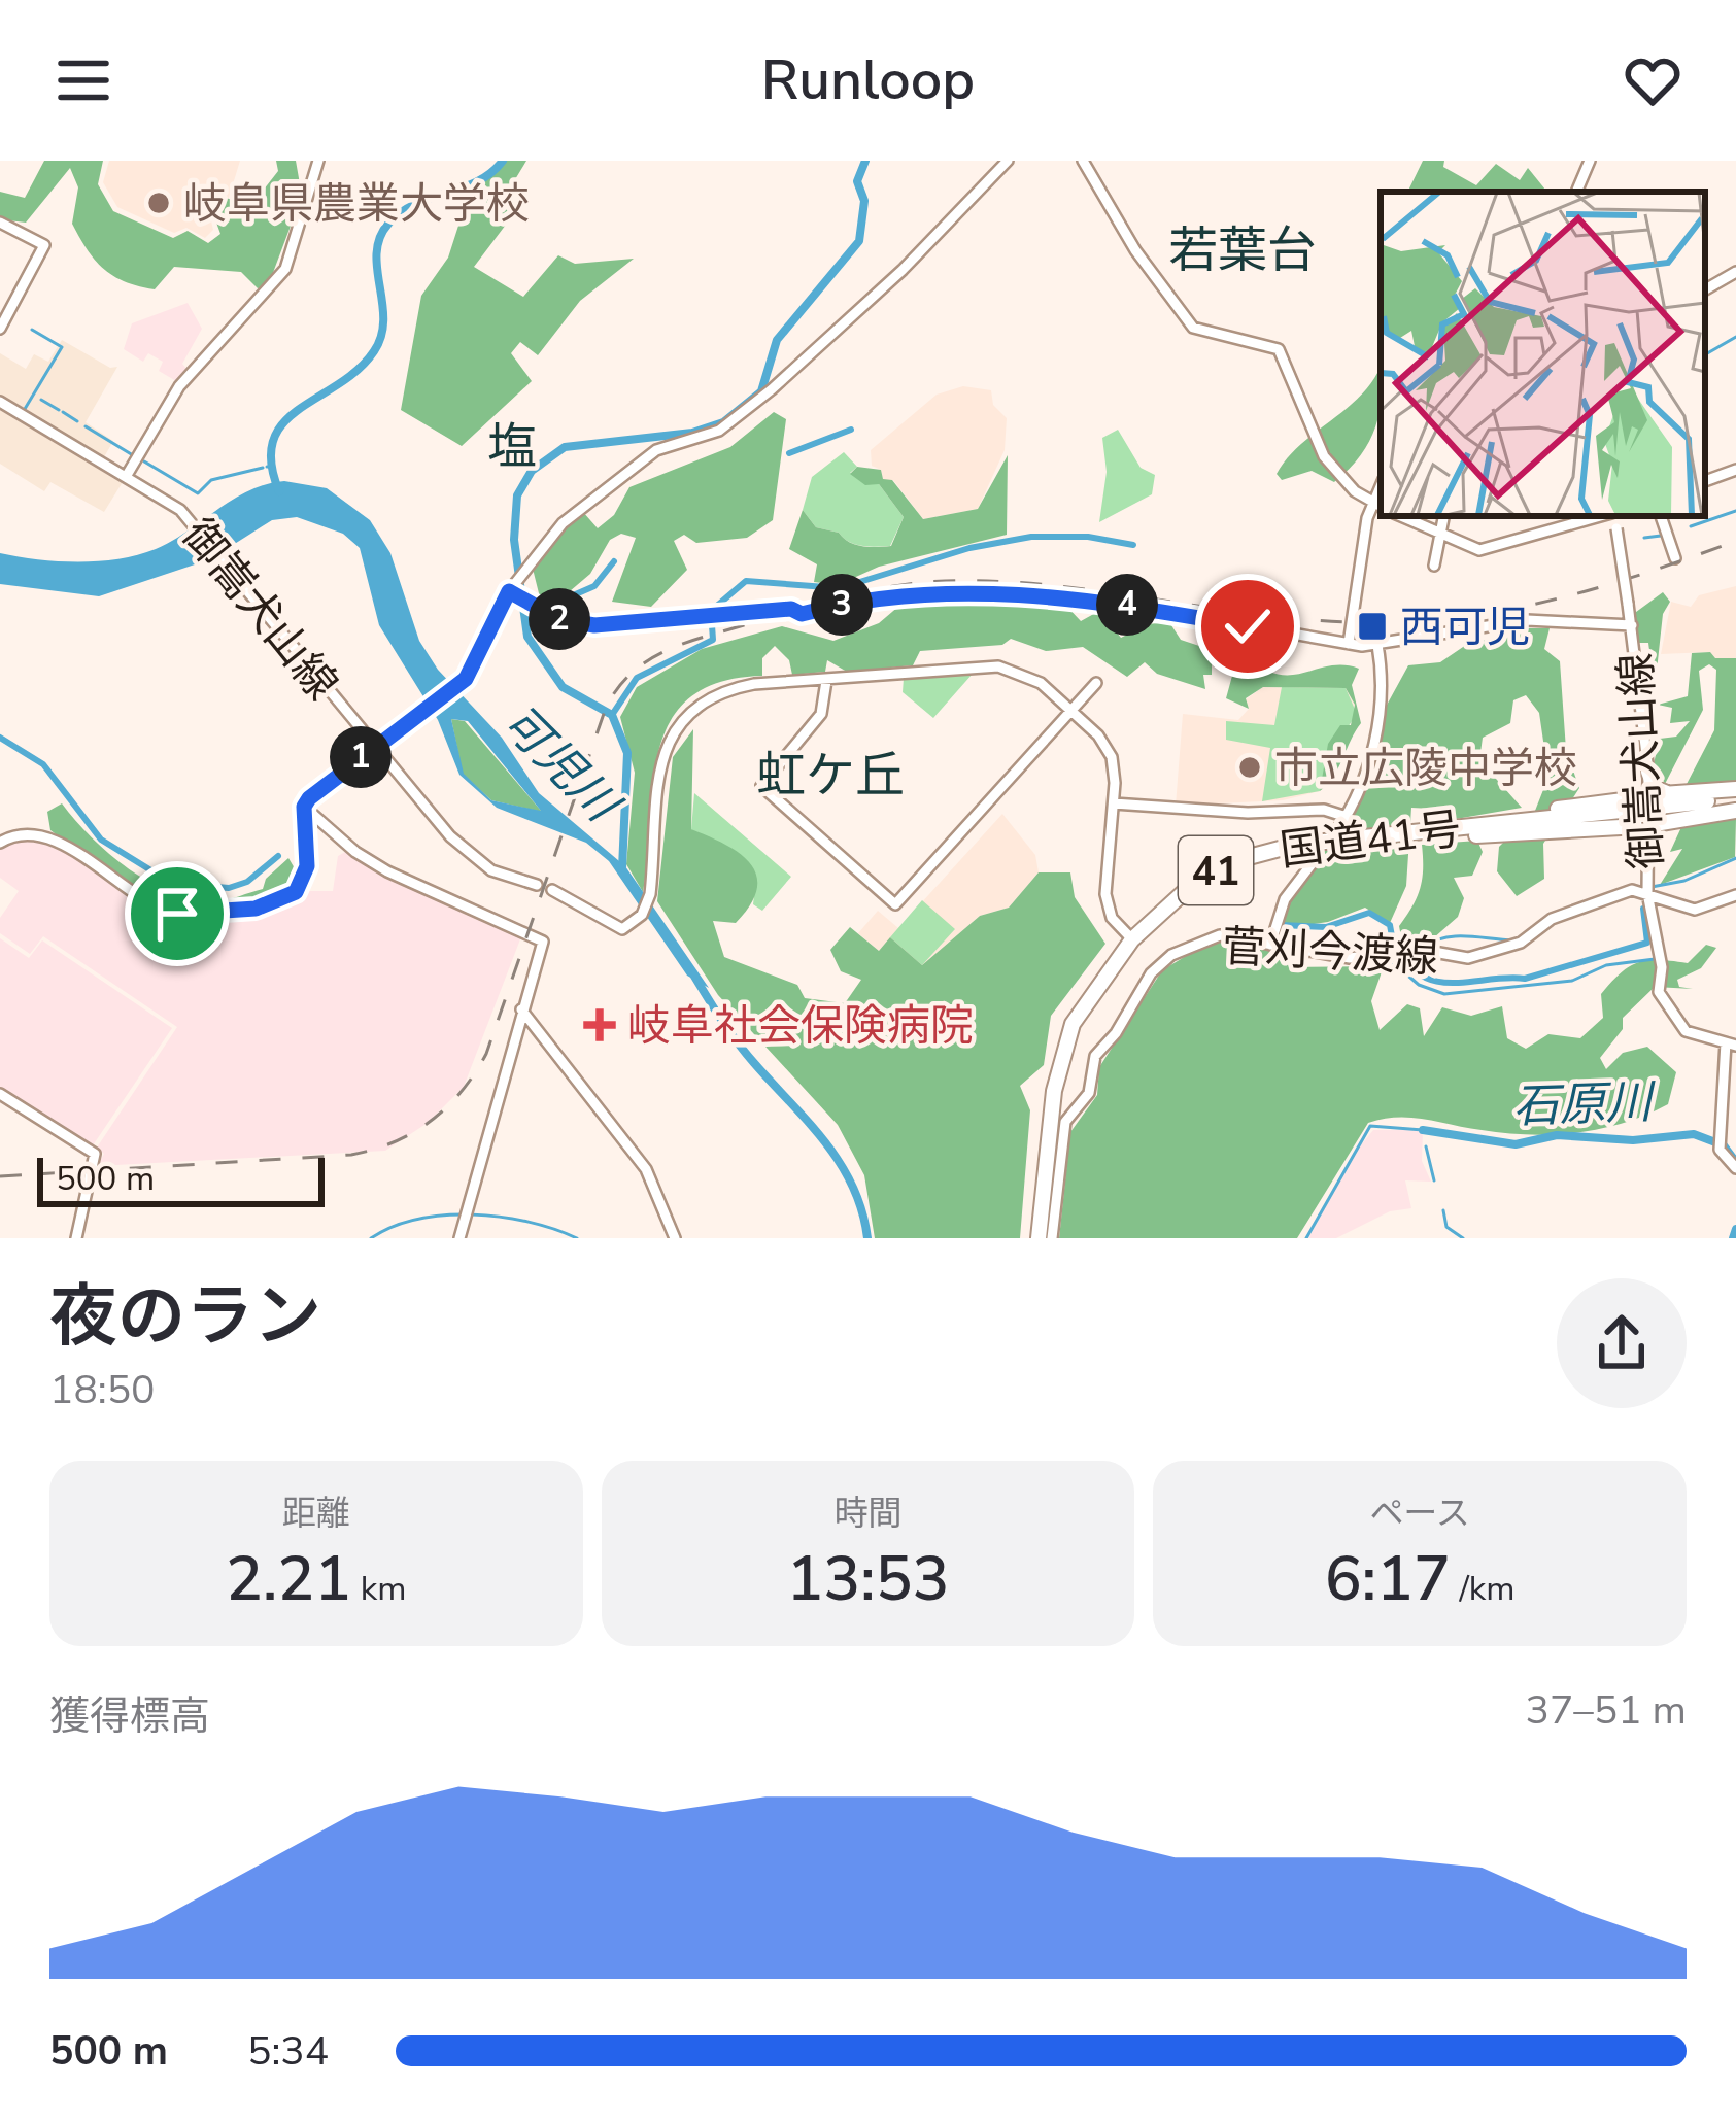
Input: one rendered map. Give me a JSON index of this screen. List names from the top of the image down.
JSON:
{
  "streets": {
    "highway": ["国道41号", "41"],
    "street": ["御嵩犬山線", "菅刈今渡線"]
  },
  "crossings": [
    ["御嵩犬山線", "国道41号"],
    ["御嵩犬山線", "菅刈今渡線"],
    ["国道41号", "菅刈今渡線"]
  ],
  "districts": ["若葉台", "塩", "虹ケ丘"],
  "water": ["可児川", "石原川"],
  "places": {
    "other": ["岐阜県農業大学校", "市立広陵中学校"],
    "transit": ["西可児"],
    "health": ["岐阜社会保険病院"]
  },
  "scale_bar": "500 m",
  "page": {
    "header": "Runloop",
    "pins": [
      "3",
      "4",
      "2",
      "1"
    ],
    "scale": "500 m",
    "heading": ["夜のラン", "18:50"],
    "stats": [
      ["距離", "2.21 km"],
      ["時間", "13:53"],
      ["ペース", "6:17 /km"]
    ],
    "chart": ["獲得標高", "37–51 m"],
    "list": [
      {
        "name": "500 m",
        "note": "5:34"
      }
    ]
  }
}
